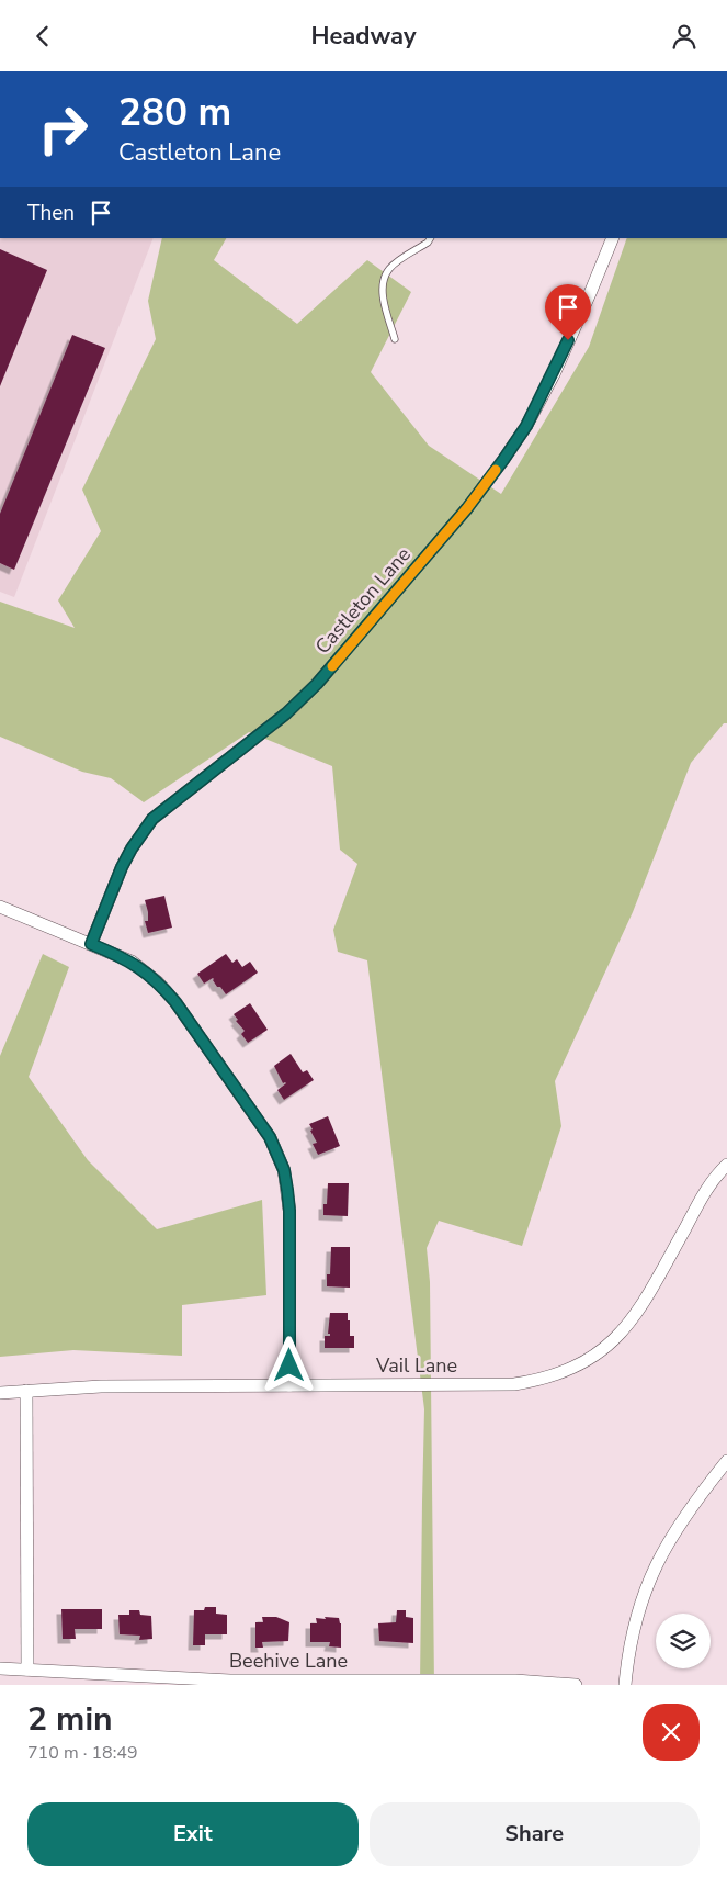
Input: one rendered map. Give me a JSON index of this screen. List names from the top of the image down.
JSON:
{
  "streets": {
    "street": ["Castleton Lane", "Vail Lane", "Beehive Lane"]
  },
  "page": {
    "header": "Headway",
    "turn": ["280 m", "Castleton Lane"],
    "then": "Then",
    "heading": ["2 min", "710 m · 18:49"],
    "buttons": ["Exit", "Share"]
  }
}
